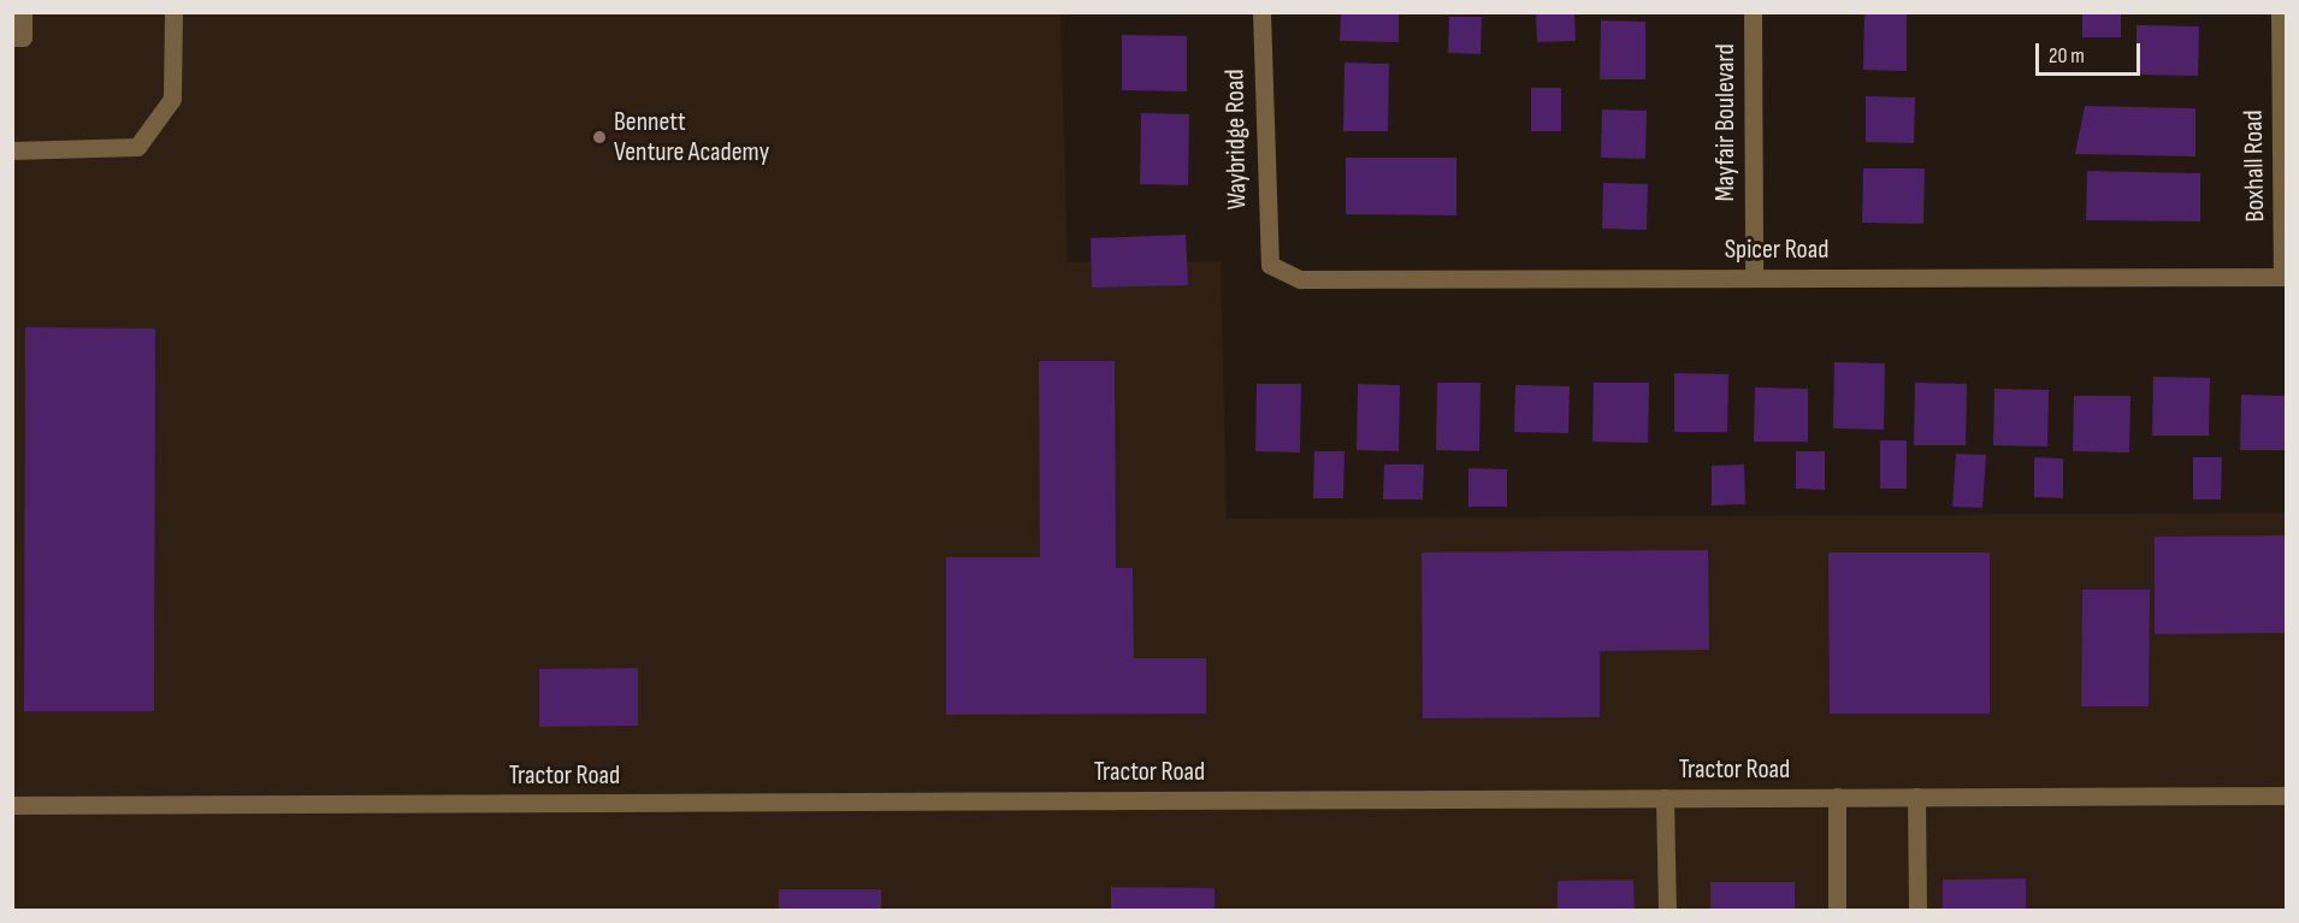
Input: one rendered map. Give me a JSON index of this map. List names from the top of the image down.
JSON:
{
  "streets": {
    "street": [
      "Mayfair Boulevard",
      "Waybridge Road",
      "Boxhall Road",
      "Spicer Road",
      "Tractor Road"
    ]
  },
  "crossings": [
    ["Mayfair Boulevard", "Spicer Road"],
    ["Waybridge Road", "Spicer Road"],
    ["Boxhall Road", "Spicer Road"]
  ],
  "places": ["Bennett Venture Academy"],
  "scale_bar": "20 m"
}
